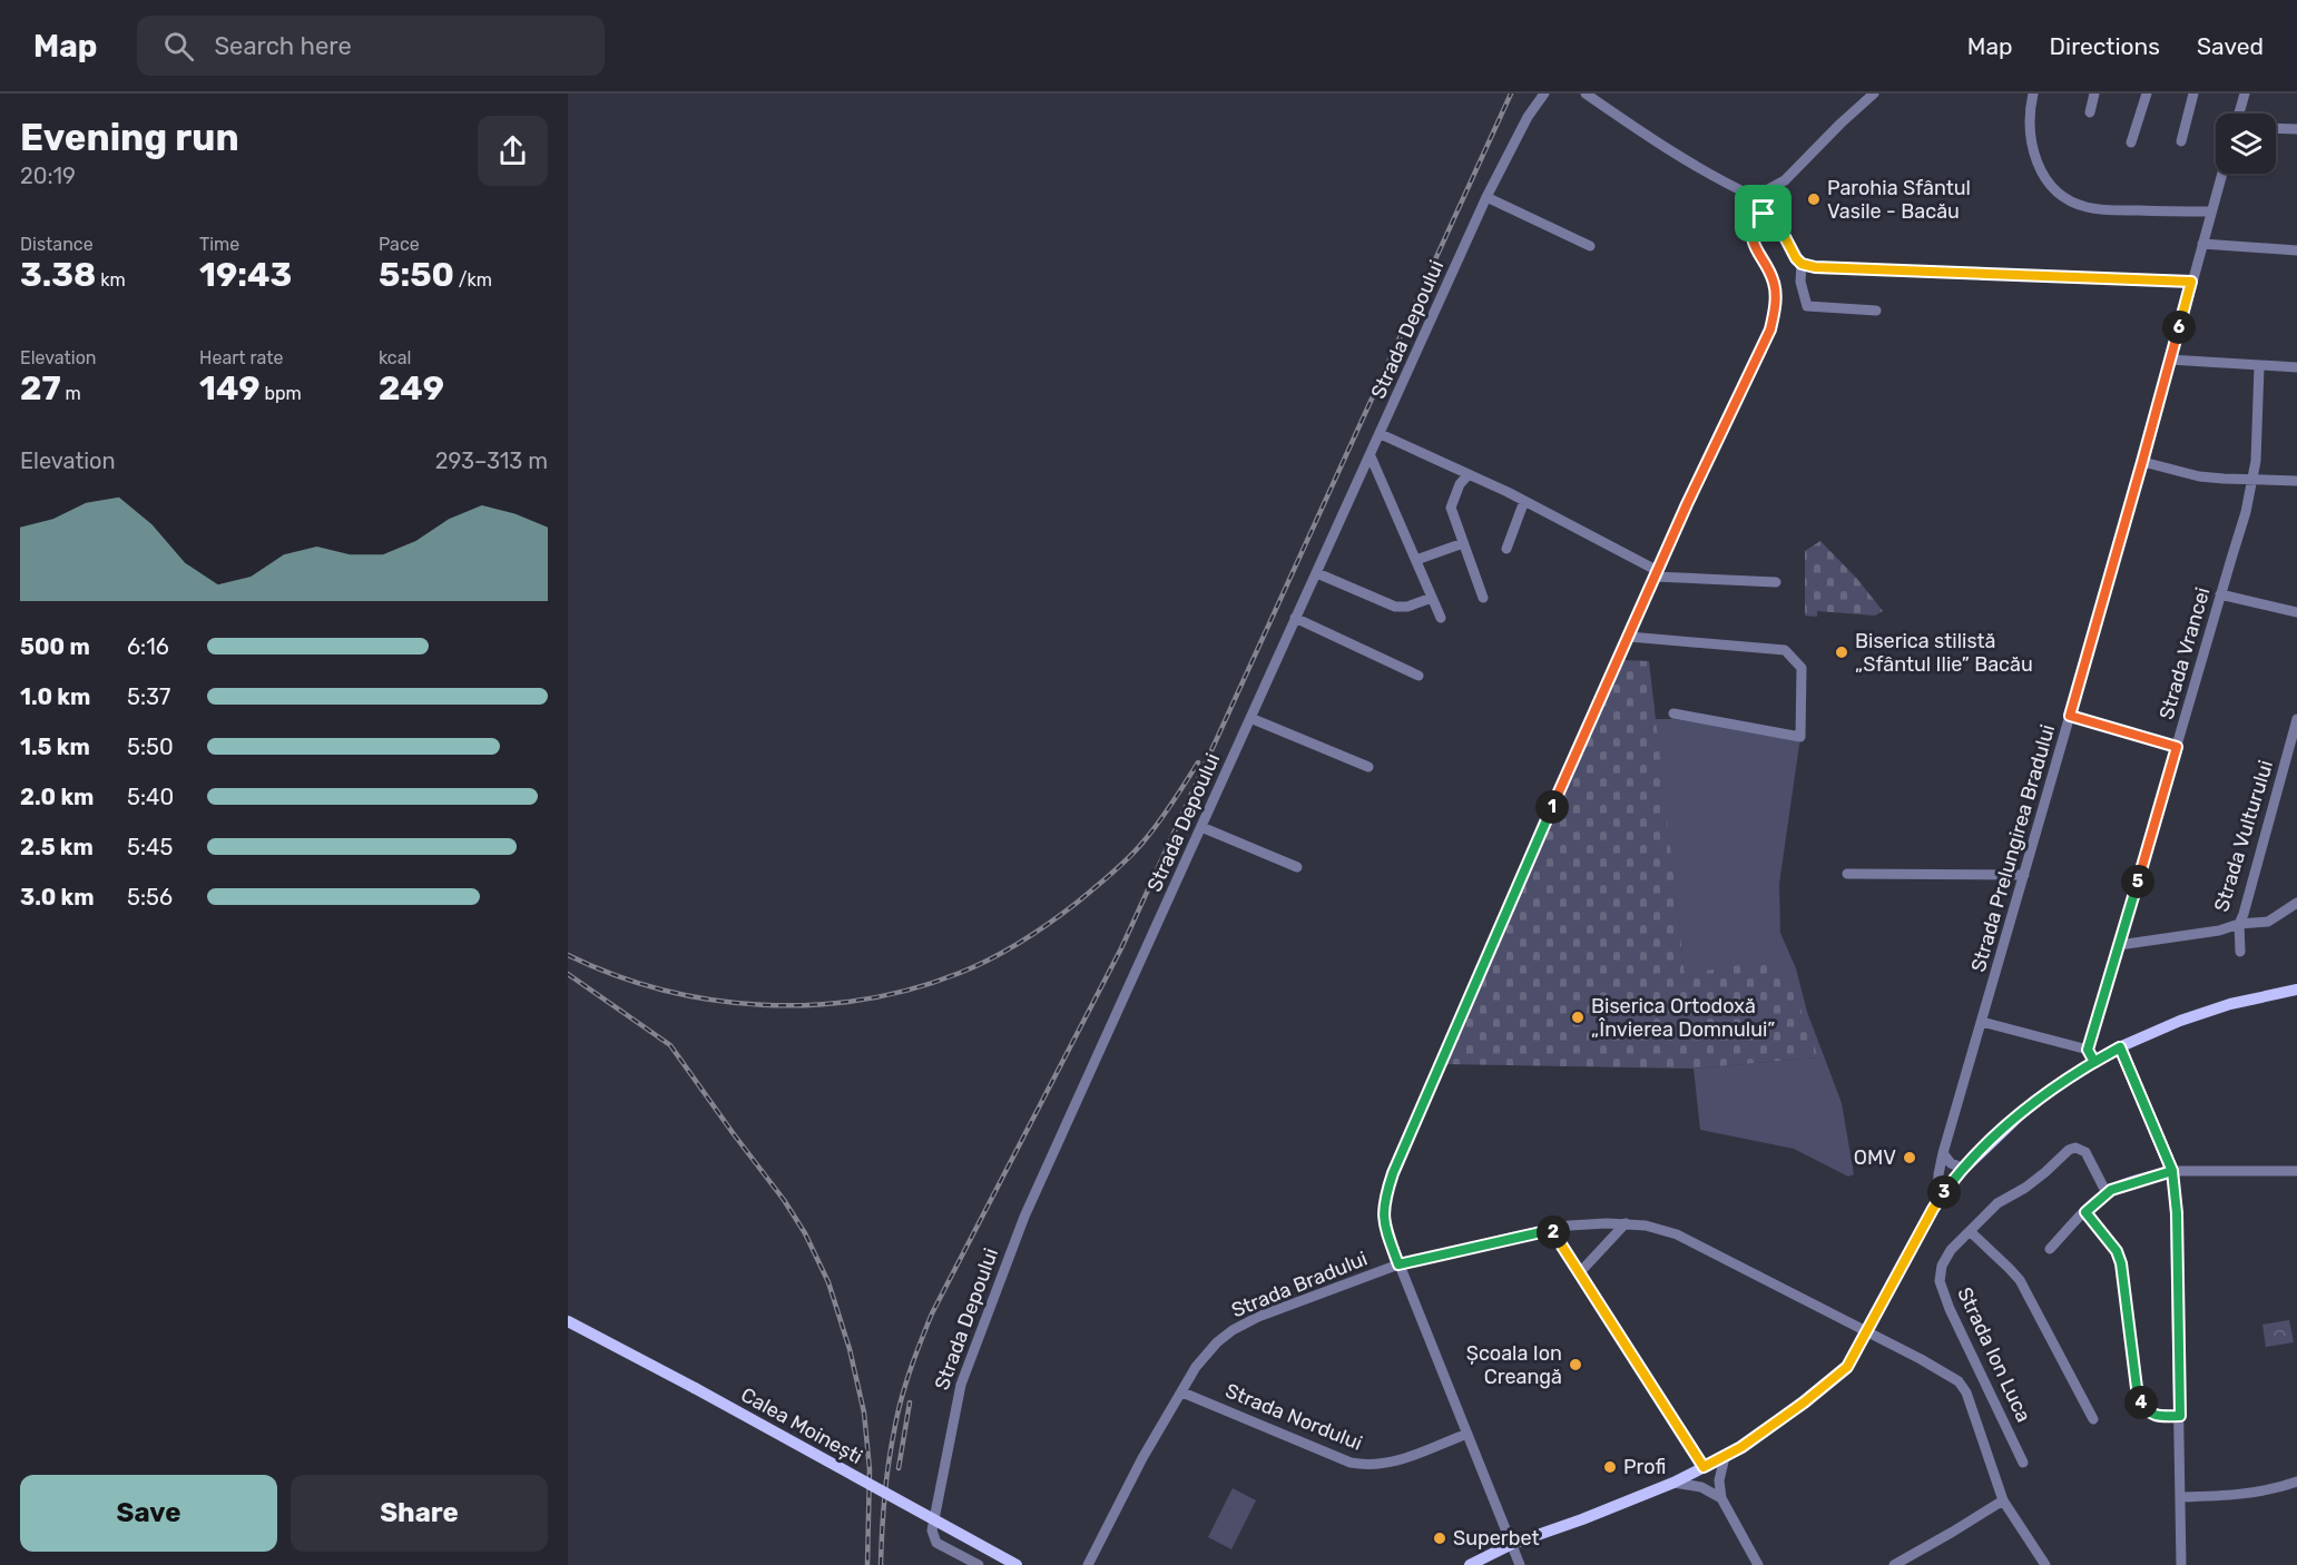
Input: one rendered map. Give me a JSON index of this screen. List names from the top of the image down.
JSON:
{
  "streets": {
    "main road": ["Calea Moinești"],
    "street": [
      "Strada Depoului",
      "Strada Vrancei",
      "Strada Vulturului",
      "Strada Prelungirea Bradului",
      "Strada Bradului",
      "Strada Ion Luca",
      "Strada Nordului"
    ]
  },
  "crossings": [
    ["Strada Vrancei", "Strada Vulturului"],
    ["Strada Bradului", "Strada Ion Luca"],
    ["Strada Bradului", "Strada Nordului"]
  ],
  "places": [
    "Parohia Sfântul Vasile - Bacău",
    "Biserica stilistă „Sfântul Ilie” Bacău",
    "Biserica Ortodoxă „Învierea Domnului”",
    "OMV",
    "Școala Ion Creangă",
    "Profi",
    "Superbet"
  ],
  "page": {
    "header": "Map",
    "search": "Search here",
    "nav": ["Map", "Directions", "Saved"],
    "heading": ["Evening run", "20:19"],
    "stats": [
      ["Distance", "3.38 km"],
      ["Time", "19:43"],
      ["Pace", "5:50 /km"],
      ["Elevation", "27 m"],
      ["Heart rate", "149 bpm"],
      ["kcal", "249"]
    ],
    "pins": [
      "6",
      "1",
      "5",
      "3",
      "2",
      "4"
    ],
    "chart": ["Elevation", "293–313 m"],
    "list": [
      {
        "name": "500 m",
        "note": "6:16"
      },
      {
        "name": "1.0 km",
        "note": "5:37"
      },
      {
        "name": "1.5 km",
        "note": "5:50"
      },
      {
        "name": "2.0 km",
        "note": "5:40"
      },
      {
        "name": "2.5 km",
        "note": "5:45"
      },
      {
        "name": "3.0 km",
        "note": "5:56"
      }
    ],
    "buttons": ["Save", "Share"]
  }
}
